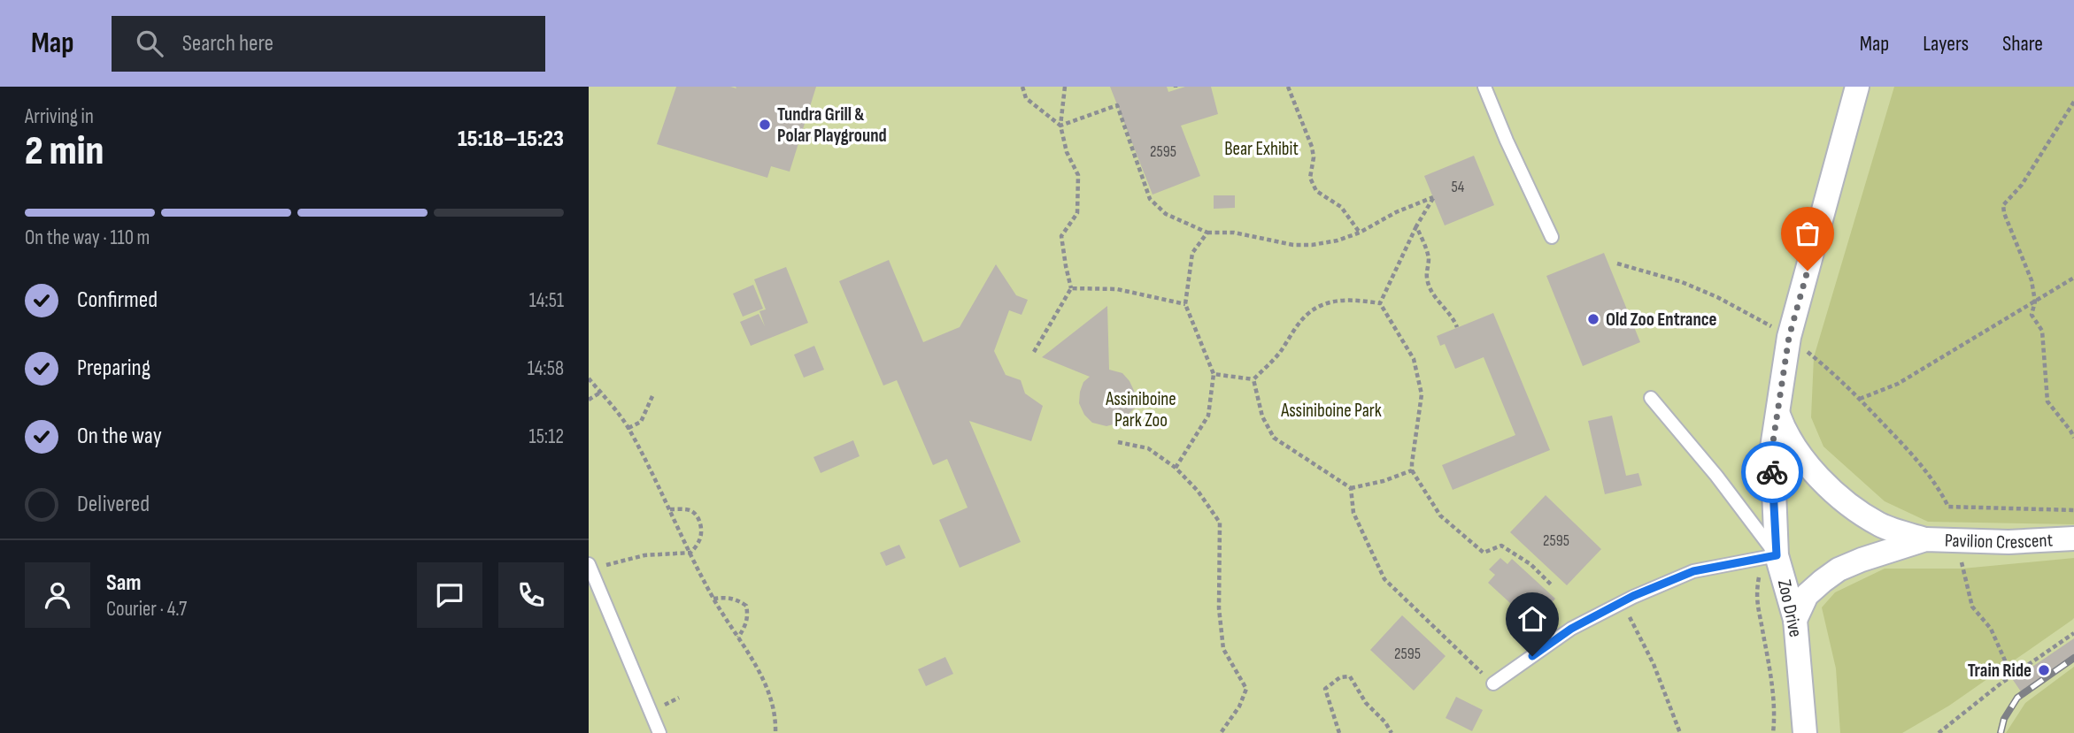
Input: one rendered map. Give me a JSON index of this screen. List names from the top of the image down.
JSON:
{
  "streets": {
    "street": ["Pavilion Crescent", "Zoo Drive"]
  },
  "crossings": [
    ["Pavilion Crescent", "Zoo Drive"]
  ],
  "parks": ["Bear Exhibit", "Assiniboine Park Zoo", "Assiniboine Park"],
  "places": ["Tundra Grill & Polar Playground", "Old Zoo Entrance", "Train Ride"],
  "house_numbers": [
    "2595",
    "54",
    "2595",
    "2595"
  ],
  "page": {
    "header": "Map",
    "search": "Search here",
    "nav": ["Map", "Layers", "Share"],
    "heading": ["2 min", "Arriving in", "15:18–15:23"],
    "panel": ["Sam", "Courier · 4.7"],
    "bar": "On the way · 110 m",
    "list": [
      ["Confirmed", "14:51"],
      ["Preparing", "14:58"],
      ["On the way", "15:12"],
      "Delivered"
    ]
  }
}
